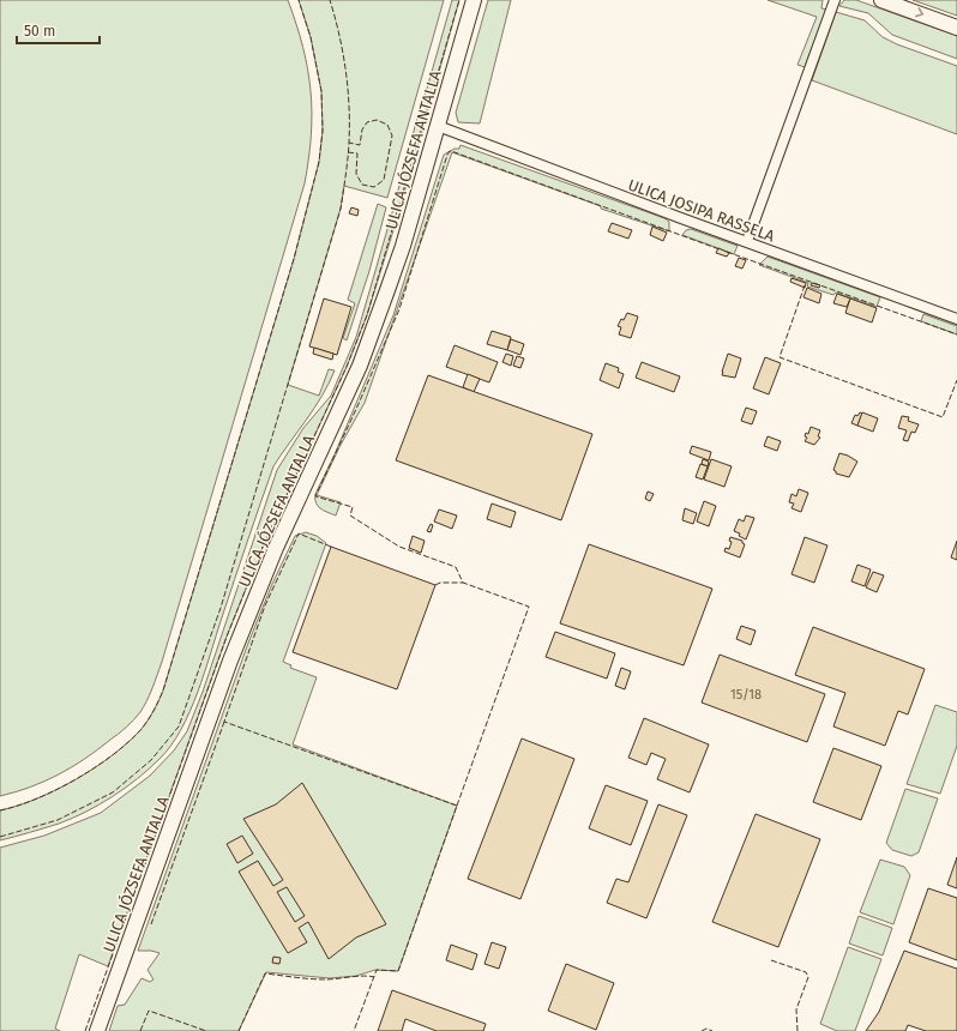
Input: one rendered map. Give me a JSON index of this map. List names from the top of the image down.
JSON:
{
  "streets": {
    "street": ["ULICA JÓZSEFA ANTALLA", "ULICA JOSIPA RASSELA"]
  },
  "crossings": [
    ["ULICA JÓZSEFA ANTALLA", "ULICA JOSIPA RASSELA"]
  ],
  "house_numbers": ["15/18"],
  "scale_bar": "50 m"
}
